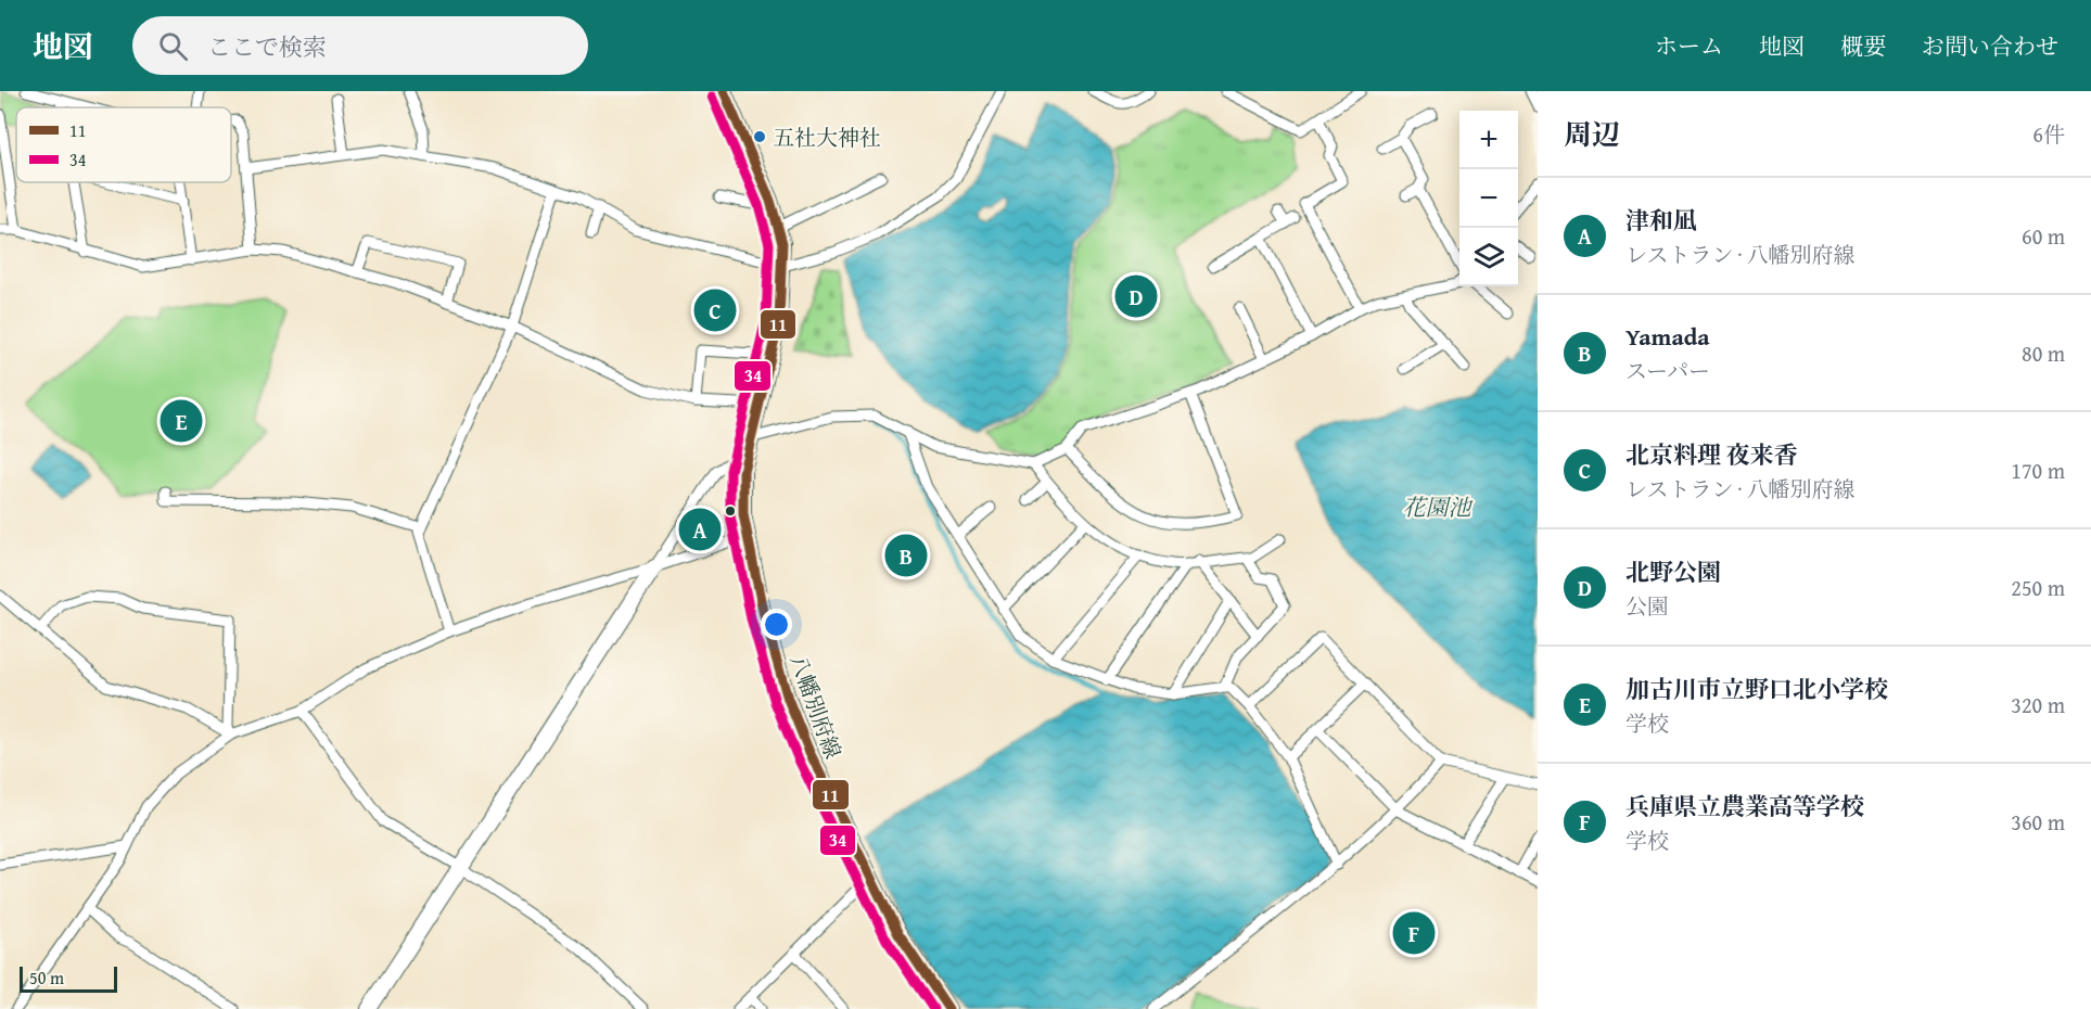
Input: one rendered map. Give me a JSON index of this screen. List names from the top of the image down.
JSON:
{
  "streets": {
    "main road": ["八幡別府線"]
  },
  "water": ["花園池"],
  "places": ["五社大神社"],
  "lines": ["transit line 11", "transit line 34"],
  "legend": ["11", "34"],
  "scale_bar": "50 m",
  "page": {
    "header": "地図",
    "search": "ここで検索",
    "nav": [
      "ホーム",
      "地図",
      "概要",
      "お問い合わせ"
    ],
    "heading": ["周辺", "6件"],
    "map_buttons": ["+", "−"],
    "list": [
      {
        "mark": "A",
        "name": "津和凪",
        "note": "レストラン · 八幡別府線",
        "value": "60 m"
      },
      {
        "mark": "B",
        "name": "Yamada",
        "note": "スーパー",
        "value": "80 m"
      },
      {
        "mark": "C",
        "name": "北京料理 夜来香",
        "note": "レストラン · 八幡別府線",
        "value": "170 m"
      },
      {
        "mark": "D",
        "name": "北野公園",
        "note": "公園",
        "value": "250 m"
      },
      {
        "mark": "E",
        "name": "加古川市立野口北小学校",
        "note": "学校",
        "value": "320 m"
      },
      {
        "mark": "F",
        "name": "兵庫県立農業高等学校",
        "note": "学校",
        "value": "360 m"
      }
    ],
    "pins": [
      "D",
      "C",
      "E",
      "A",
      "B",
      "F"
    ],
    "scale": "50 m"
  }
}
